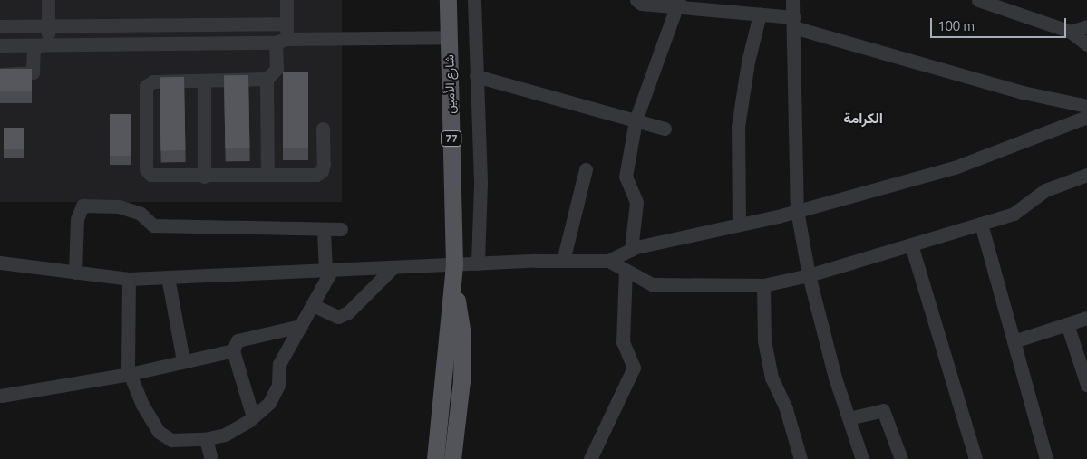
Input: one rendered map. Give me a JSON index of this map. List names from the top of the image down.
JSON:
{
  "streets": {
    "main road": ["شارع الأمين", "77"]
  },
  "districts": ["الكرامة"],
  "scale_bar": "100 m"
}
